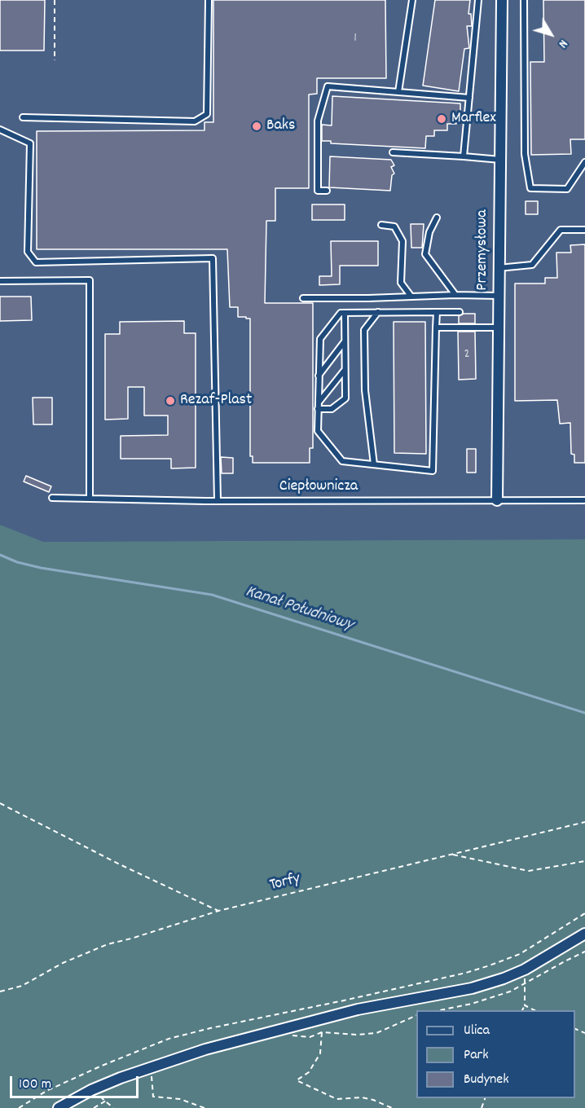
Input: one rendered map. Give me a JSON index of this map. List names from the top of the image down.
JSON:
{
  "streets": {
    "street": ["Przemysłowa"],
    "lane": ["Ciepłownicza"],
    "path": ["Torfy"]
  },
  "crossings": [
    ["Przemysłowa", "Ciepłownicza"]
  ],
  "water": ["Kanał Południowy"],
  "places": ["Marflex", "Baks", "Rezaf-Plast"],
  "house_numbers": ["1", "2"],
  "legend": ["Ulica", "Park", "Budynek"],
  "scale_bar": "100 m",
  "north": "bottom right"
}
